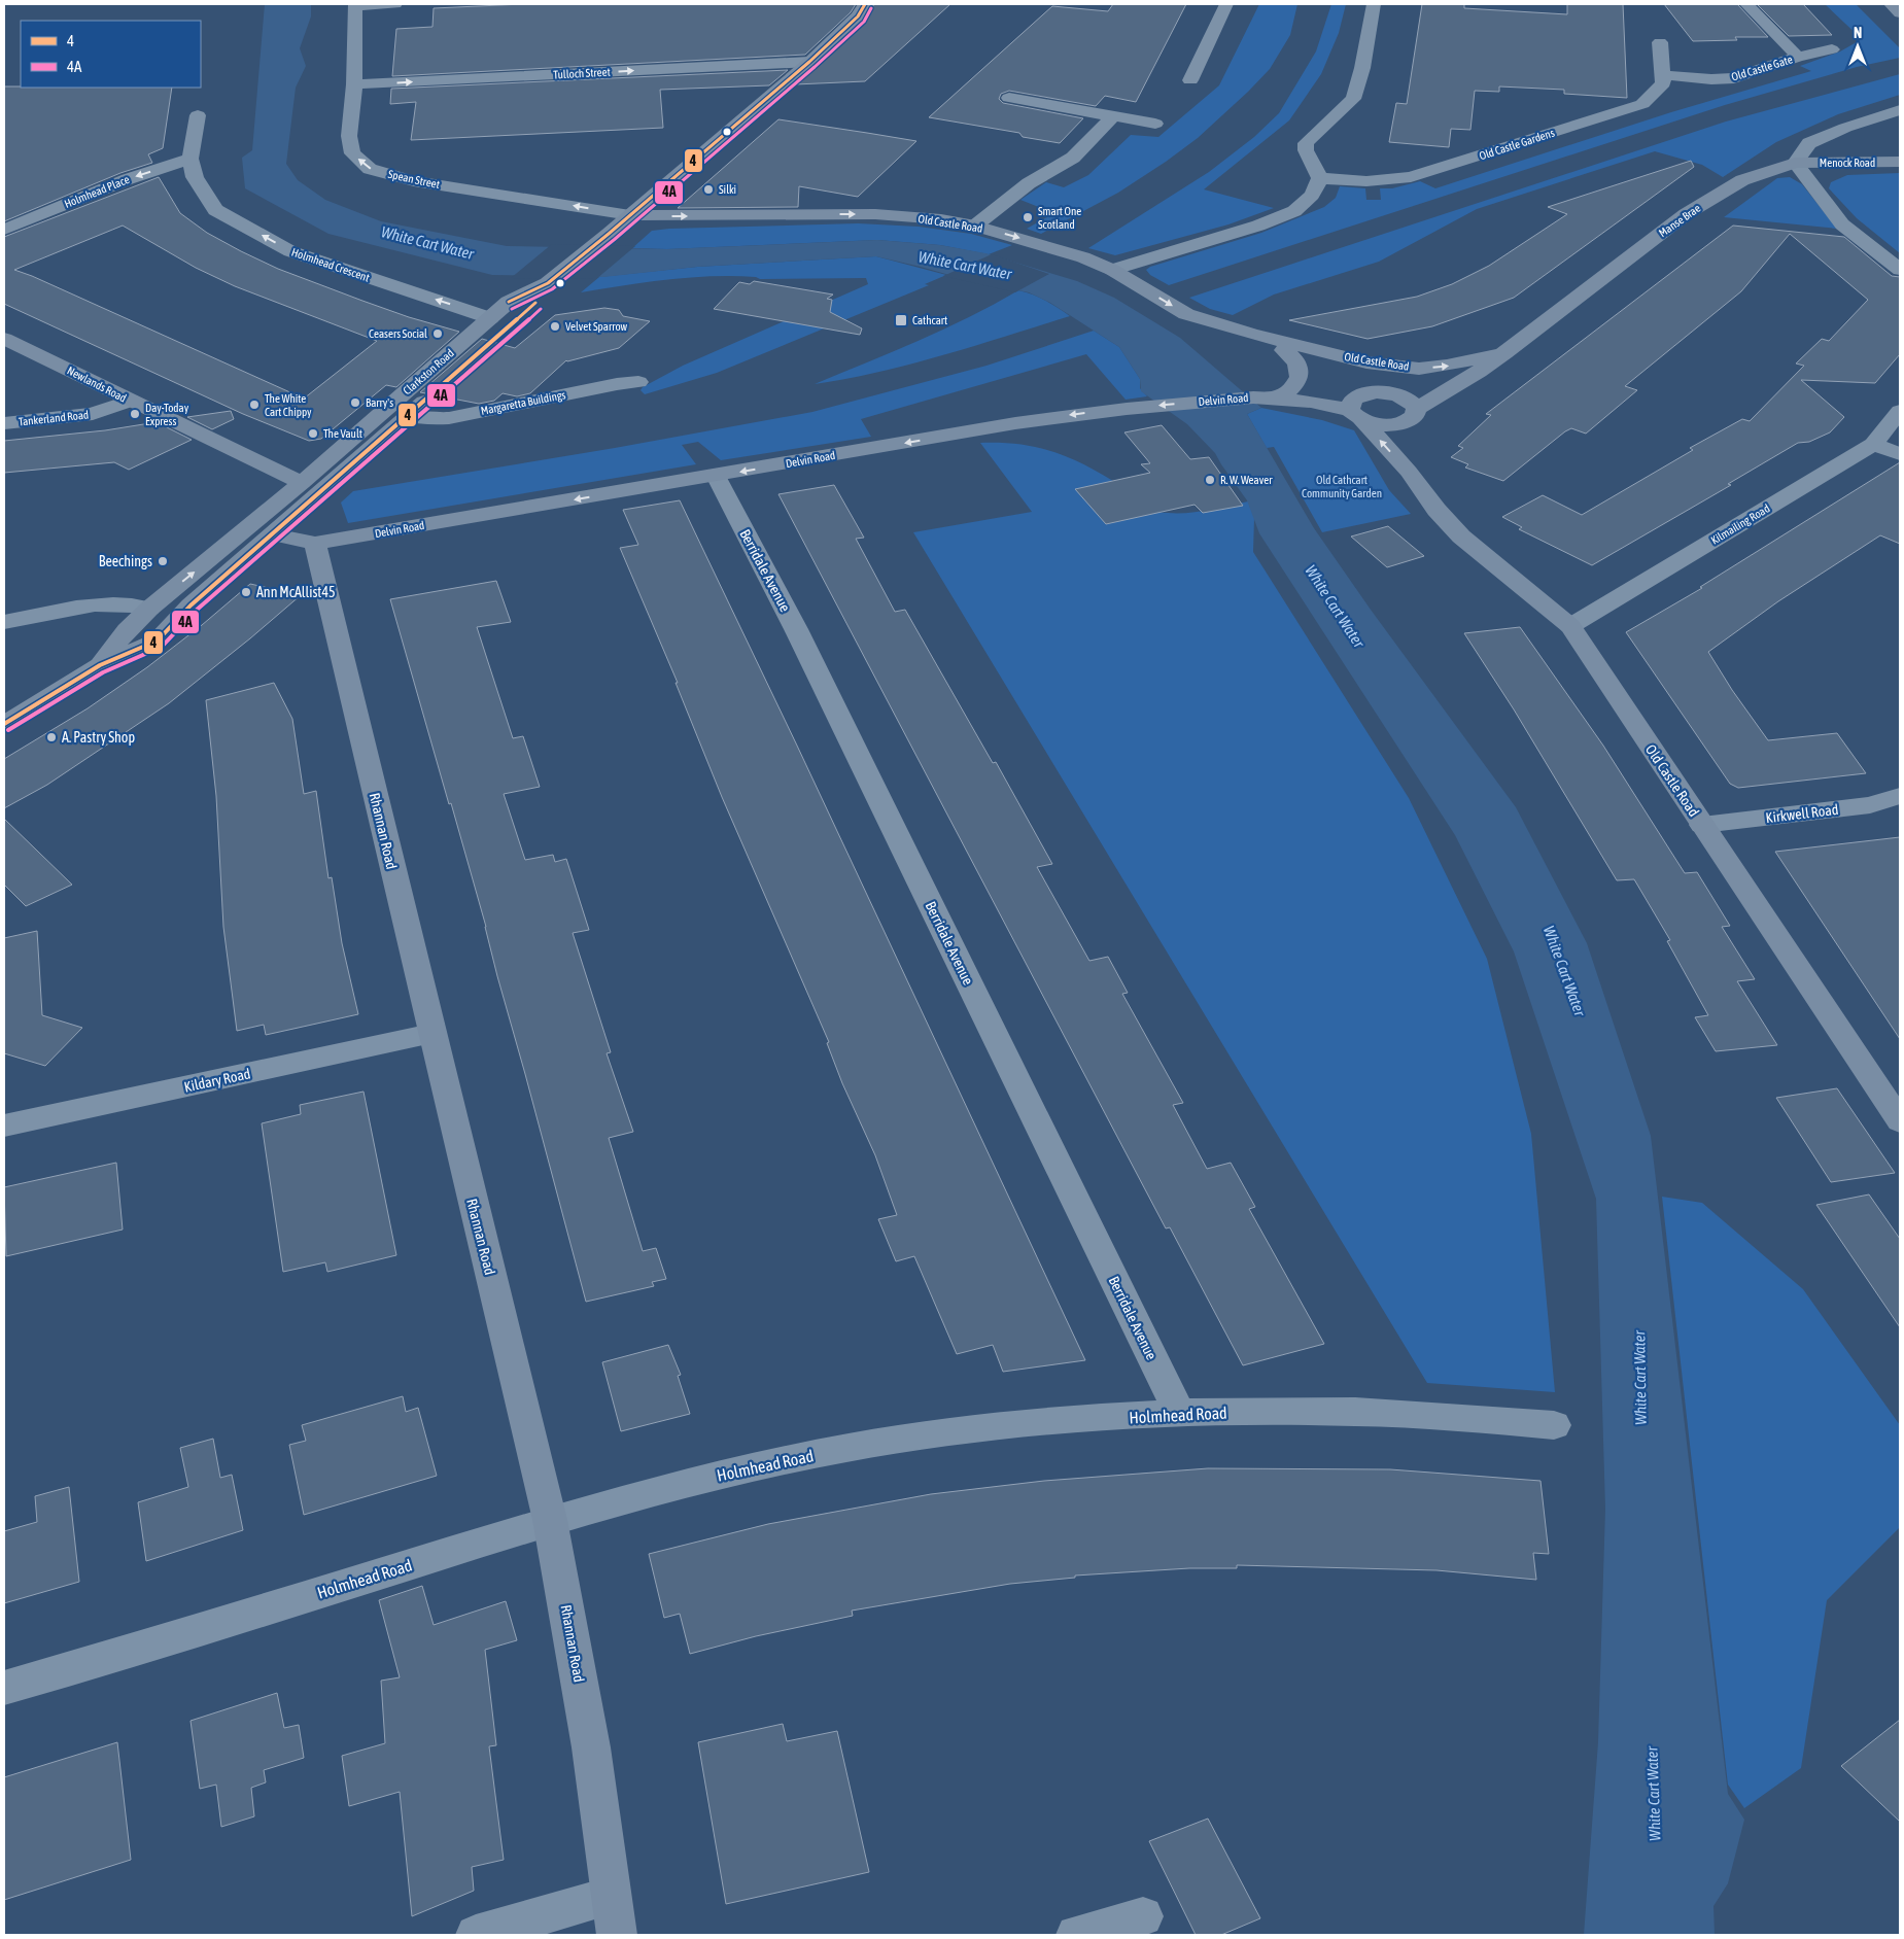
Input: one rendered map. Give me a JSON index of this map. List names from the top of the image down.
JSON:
{
  "streets": {
    "main road": [
      "Menock Road",
      "Manse Brae",
      "Old Castle Road",
      "Clarkston Road",
      "Newlands Road",
      "Delvin Road",
      "Rhannan Road"
    ],
    "street": [
      "Old Castle Gate",
      "Tulloch Street",
      "Old Castle Gardens",
      "Spean Street",
      "Holmhead Place",
      "Holmhead Crescent",
      "Margaretta Buildings",
      "Tankerland Road",
      "Kilmailing Road",
      "Berridale Avenue",
      "Kirkwell Road",
      "Kildary Road",
      "Holmhead Road"
    ]
  },
  "crossings": [
    ["Old Castle Gate", "Old Castle Gardens"],
    ["Tulloch Street", "Spean Street"],
    ["Menock Road", "Manse Brae"],
    ["Spean Street", "Old Castle Road"],
    ["Holmhead Place", "Holmhead Crescent"],
    ["Manse Brae", "Old Castle Road"],
    ["Old Castle Road", "Delvin Road"],
    ["Old Castle Road", "Kilmailing Road"],
    ["Old Castle Road", "Kirkwell Road"],
    ["Holmhead Crescent", "Clarkston Road"],
    ["Clarkston Road", "Newlands Road"],
    ["Clarkston Road", "Delvin Road"],
    ["Clarkston Road", "Margaretta Buildings"],
    ["Newlands Road", "Tankerland Road"],
    ["Delvin Road", "Berridale Avenue"],
    ["Delvin Road", "Rhannan Road"],
    ["Berridale Avenue", "Holmhead Road"],
    ["Rhannan Road", "Kildary Road"],
    ["Rhannan Road", "Holmhead Road"]
  ],
  "one_way": [
    "Tulloch Street",
    "Spean Street",
    "Holmhead Place",
    "Old Castle Road",
    "Holmhead Crescent",
    "Delvin Road"
  ],
  "water": ["White Cart Water"],
  "parks": ["Old Cathcart Community Garden"],
  "places": {
    "other": [
      "Silki",
      "Smart One Scotland",
      "Velvet Sparrow",
      "Ceasers Social",
      "Barry's",
      "The White Cart Chippy",
      "Day-Today Express",
      "The Vault",
      "R. W. Weaver",
      "Beechings",
      "Ann McAllist45",
      "A. Pastry Shop"
    ],
    "transit": ["Cathcart"]
  },
  "lines": ["transit line 4", "transit line 4A"],
  "legend": ["4", "4A"],
  "north": "top"
}
